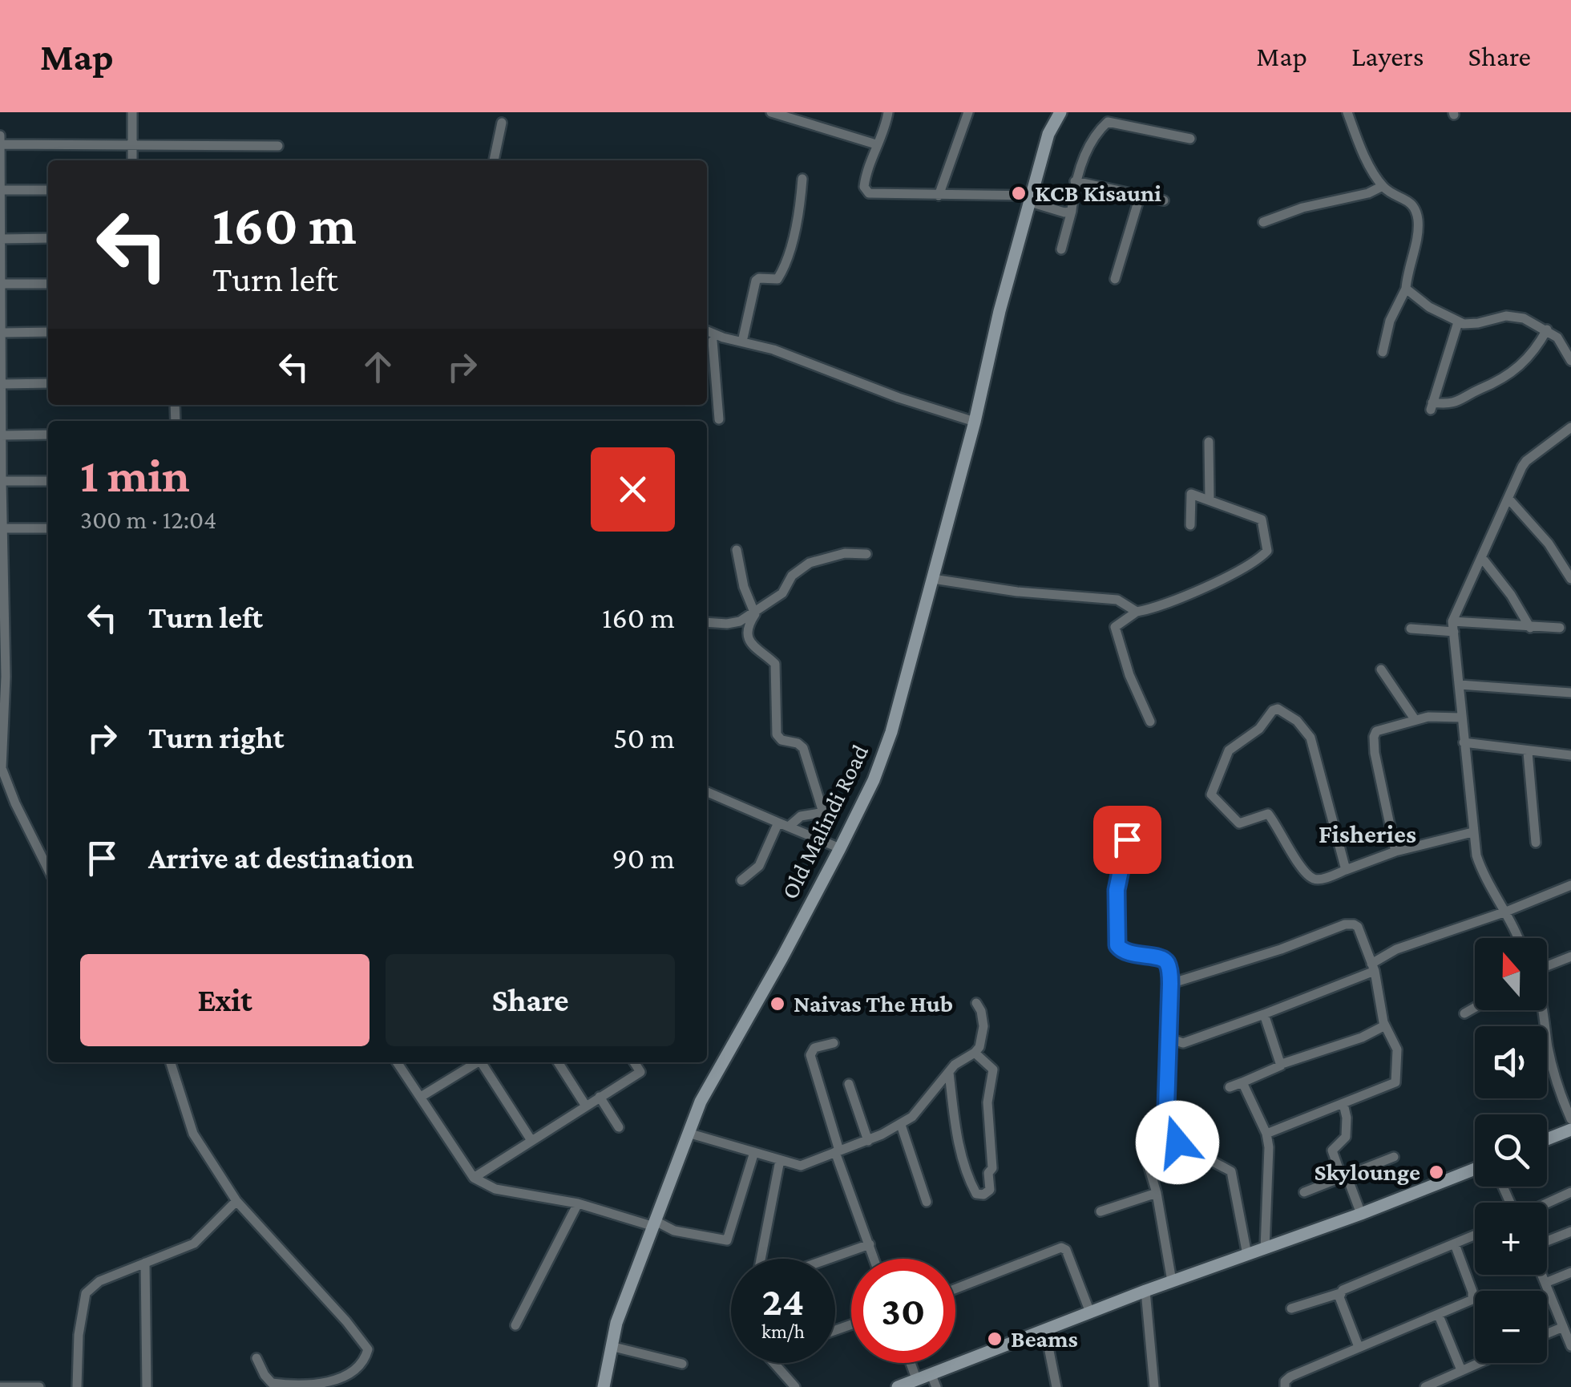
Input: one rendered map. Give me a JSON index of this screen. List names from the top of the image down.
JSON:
{
  "streets": {
    "main road": ["Old Malindi Road"]
  },
  "districts": ["Fisheries"],
  "places": [
    "KCB Kisauni",
    "Naivas The Hub",
    "Skylounge",
    "Beams"
  ],
  "north": "top",
  "page": {
    "header": "Map",
    "nav": ["Map", "Layers", "Share"],
    "turn": ["160 m", "Turn left"],
    "heading": ["1 min", "300 m · 12:04"],
    "list": [
      {
        "name": "Turn left",
        "value": "160 m"
      },
      {
        "name": "Turn right",
        "value": "50 m"
      },
      {
        "name": "Arrive at destination",
        "value": "90 m"
      }
    ],
    "map_buttons": ["+", "−"],
    "buttons": ["Exit", "Share"],
    "speed": "24 km/h",
    "limit": "30"
  }
}
